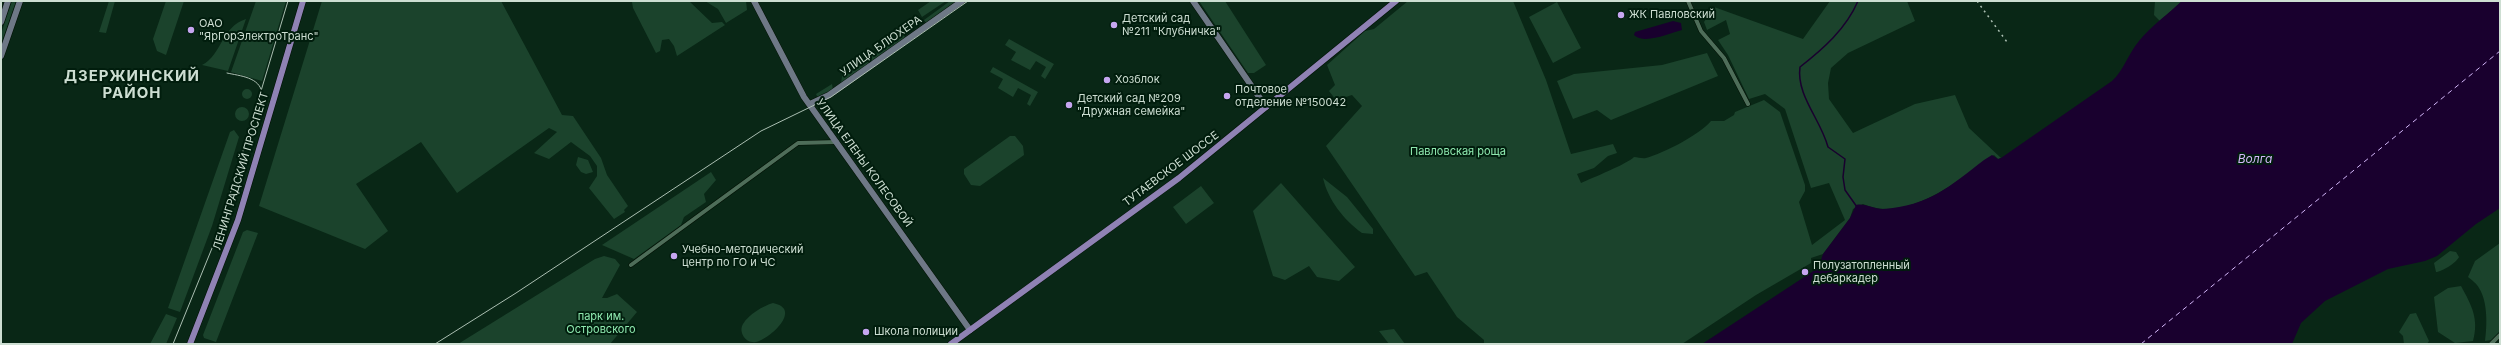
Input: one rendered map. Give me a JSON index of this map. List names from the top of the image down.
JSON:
{
  "streets": {
    "main road": ["ТУТАЕВСКОЕ ШОССЕ", "ЛЕНИНГРАДСКИЙ ПРОСПЕКТ"],
    "street": ["УЛИЦА БЛЮХЕРА", "УЛИЦА ЕЛЕНЫ КОЛЕСОВОЙ"]
  },
  "crossings": [
    ["УЛИЦА БЛЮХЕРА", "УЛИЦА ЕЛЕНЫ КОЛЕСОВОЙ"],
    ["УЛИЦА ЕЛЕНЫ КОЛЕСОВОЙ", "ТУТАЕВСКОЕ ШОССЕ"]
  ],
  "districts": ["ДЗЕРЖИНСКИЙ РАЙОН"],
  "water": ["Волга"],
  "parks": ["Павловская роща", "парк им. Островского"],
  "places": [
    "ЖК Павловский",
    "Детский сад №211 \"Клубничка\"",
    "ОАО \"ЯрГорЭлектроТранс\"",
    "Хозблок",
    "Почтовое отделение №150042",
    "Детский сад №209 \"Дружная семейка\"",
    "Учебно-методический центр по ГО и ЧС",
    "Полузатопленный дебаркадер",
    "Школа полиции"
  ]
}
